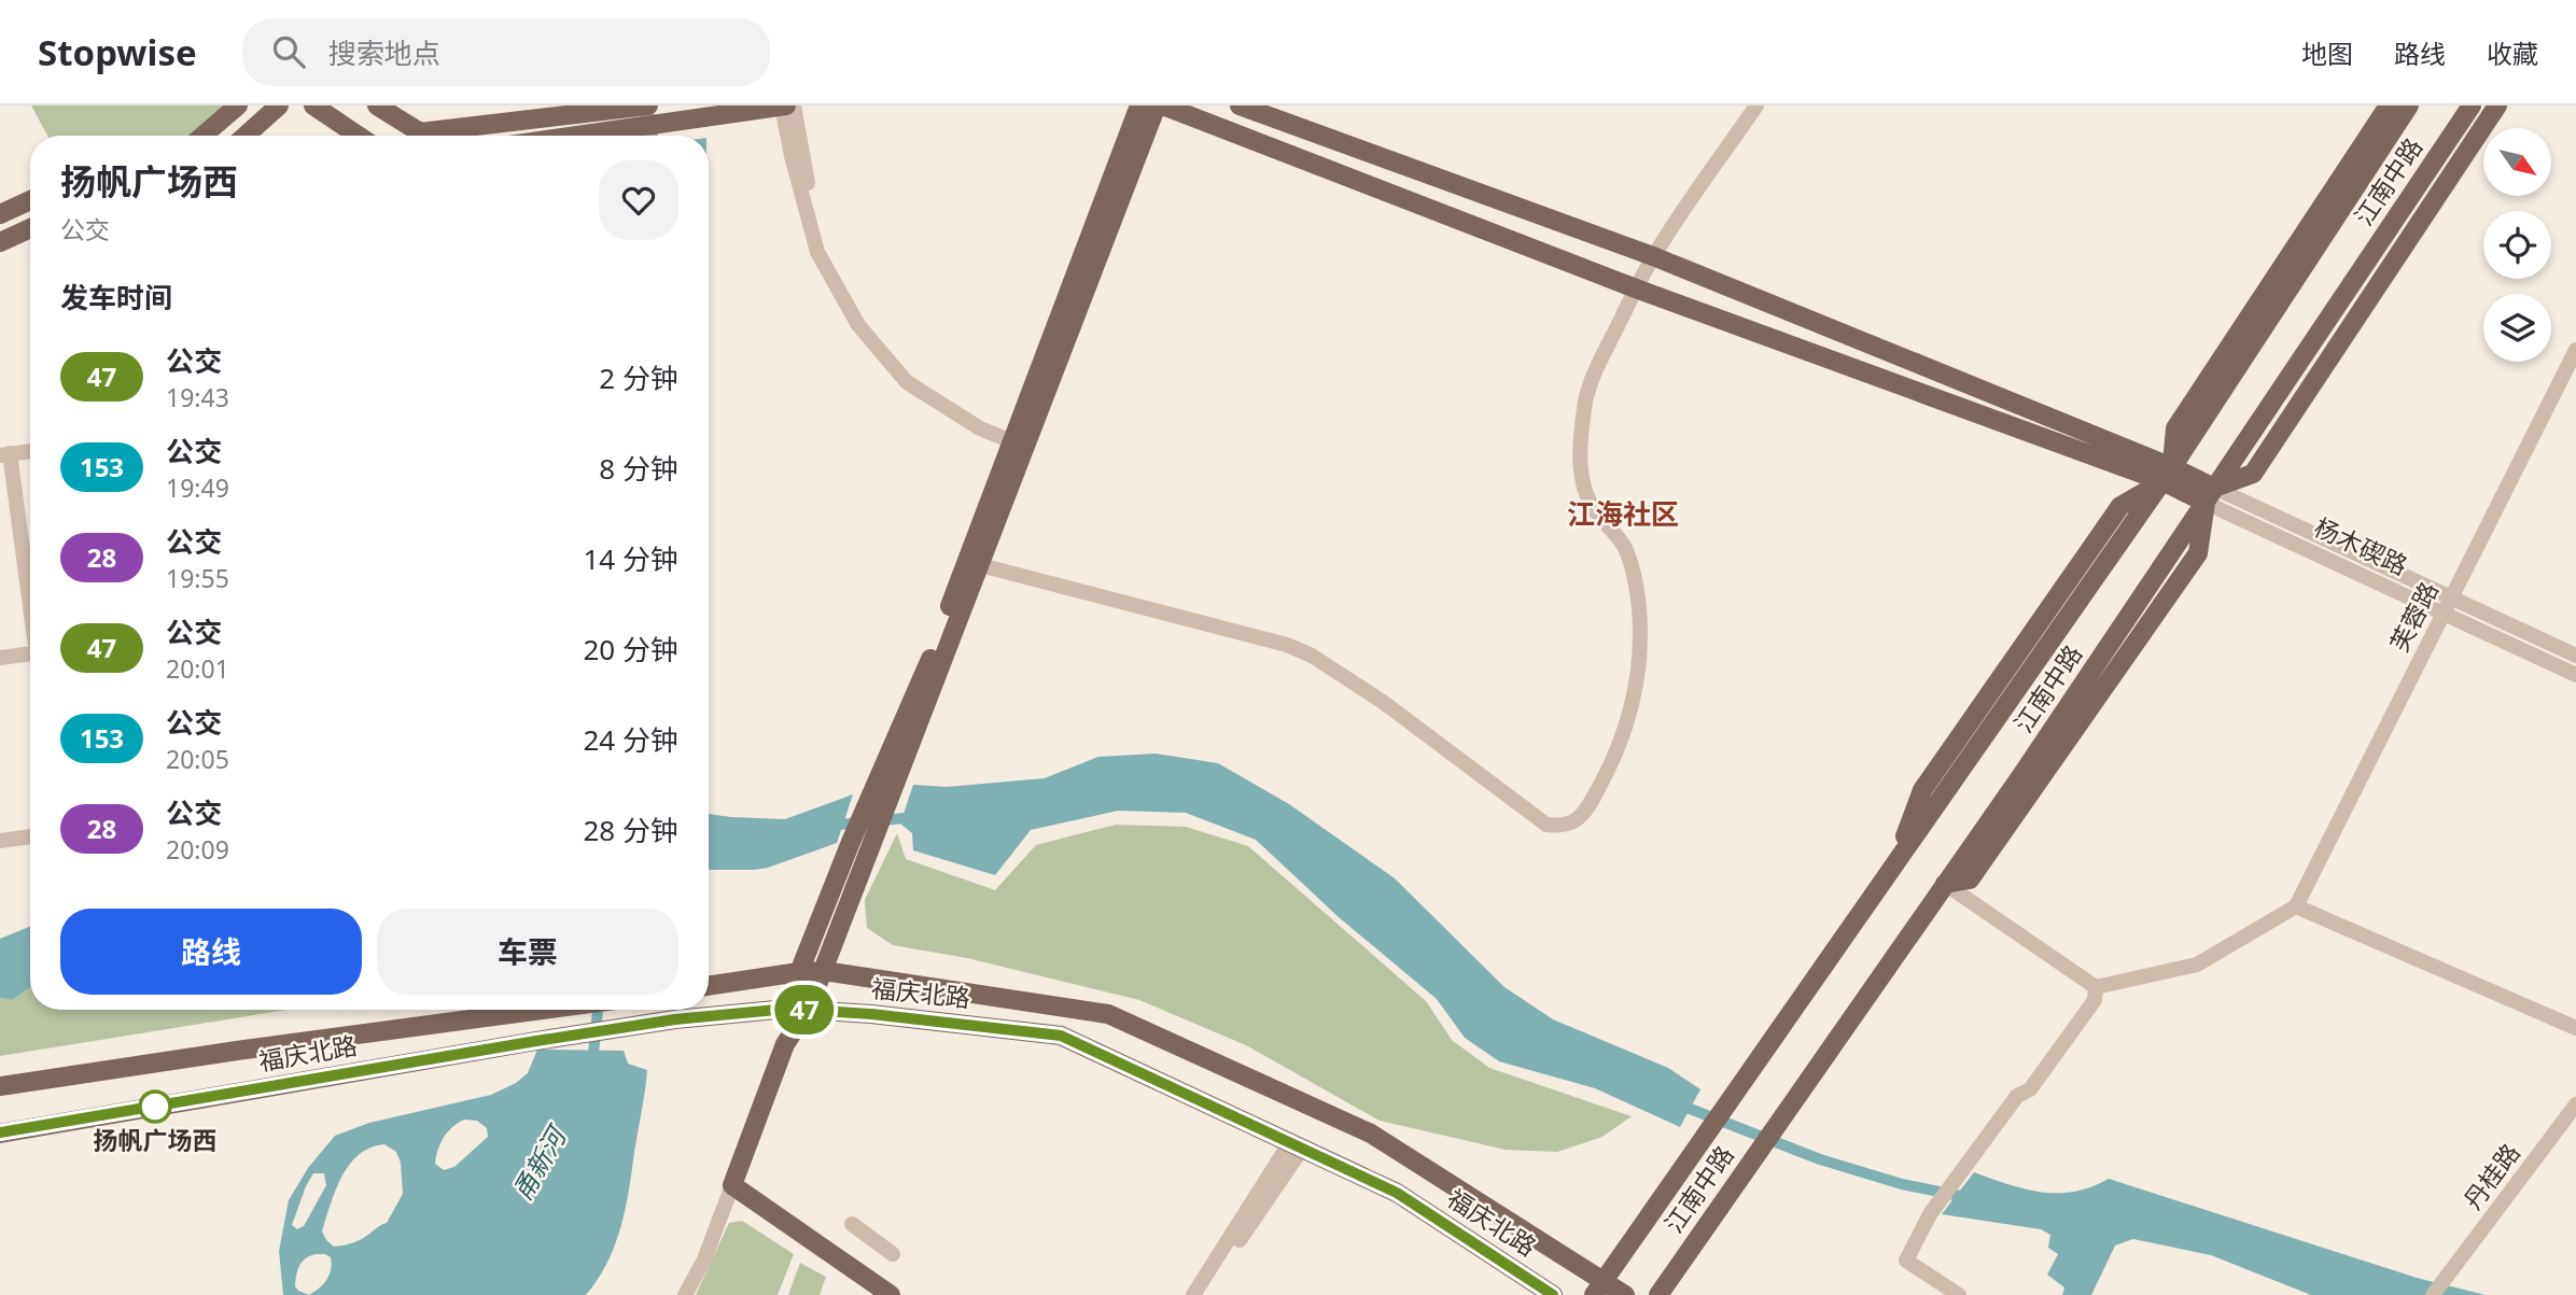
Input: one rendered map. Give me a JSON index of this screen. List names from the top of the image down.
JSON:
{
  "streets": {
    "main road": ["江南中路", "福庆北路"],
    "street": ["杨木碶路", "芙蓉路", "丹桂路"]
  },
  "crossings": [
    ["江南中路", "杨木碶路"],
    ["江南中路", "福庆北路"],
    ["杨木碶路", "芙蓉路"]
  ],
  "districts": ["江海社区"],
  "water": ["甬新河"],
  "places": ["扬帆广场西"],
  "lines": ["bus line 47"],
  "north": "bottom right",
  "page": {
    "header": "Stopwise",
    "search": "搜索地点",
    "nav": ["地图", "路线", "收藏"],
    "on_map": "47",
    "heading": [
      ["扬帆广场西", "公交"],
      "发车时间"
    ],
    "list": [
      {
        "mark": "47",
        "name": "公交",
        "note": "19:43",
        "value": "2 分钟"
      },
      {
        "mark": "153",
        "name": "公交",
        "note": "19:49",
        "value": "8 分钟"
      },
      {
        "mark": "28",
        "name": "公交",
        "note": "19:55",
        "value": "14 分钟"
      },
      {
        "mark": "47",
        "name": "公交",
        "note": "20:01",
        "value": "20 分钟"
      },
      {
        "mark": "153",
        "name": "公交",
        "note": "20:05",
        "value": "24 分钟"
      },
      {
        "mark": "28",
        "name": "公交",
        "note": "20:09",
        "value": "28 分钟"
      }
    ],
    "buttons": ["路线", "车票"]
  }
}
